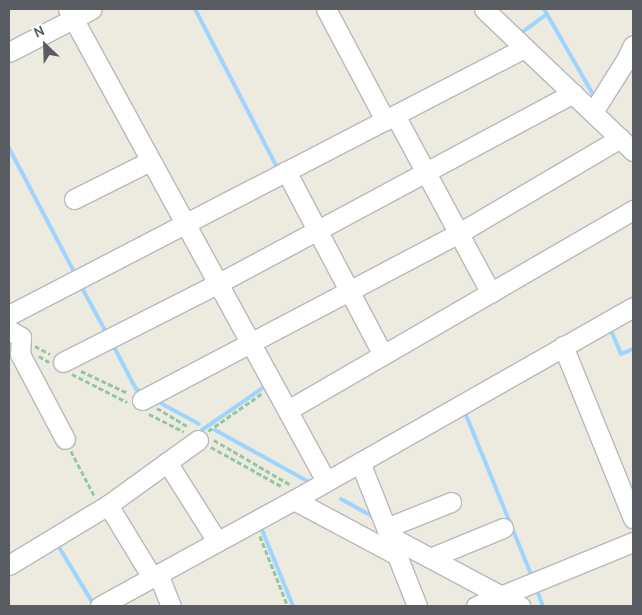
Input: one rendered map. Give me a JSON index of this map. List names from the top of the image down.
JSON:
{
  "north": "top left"
}
